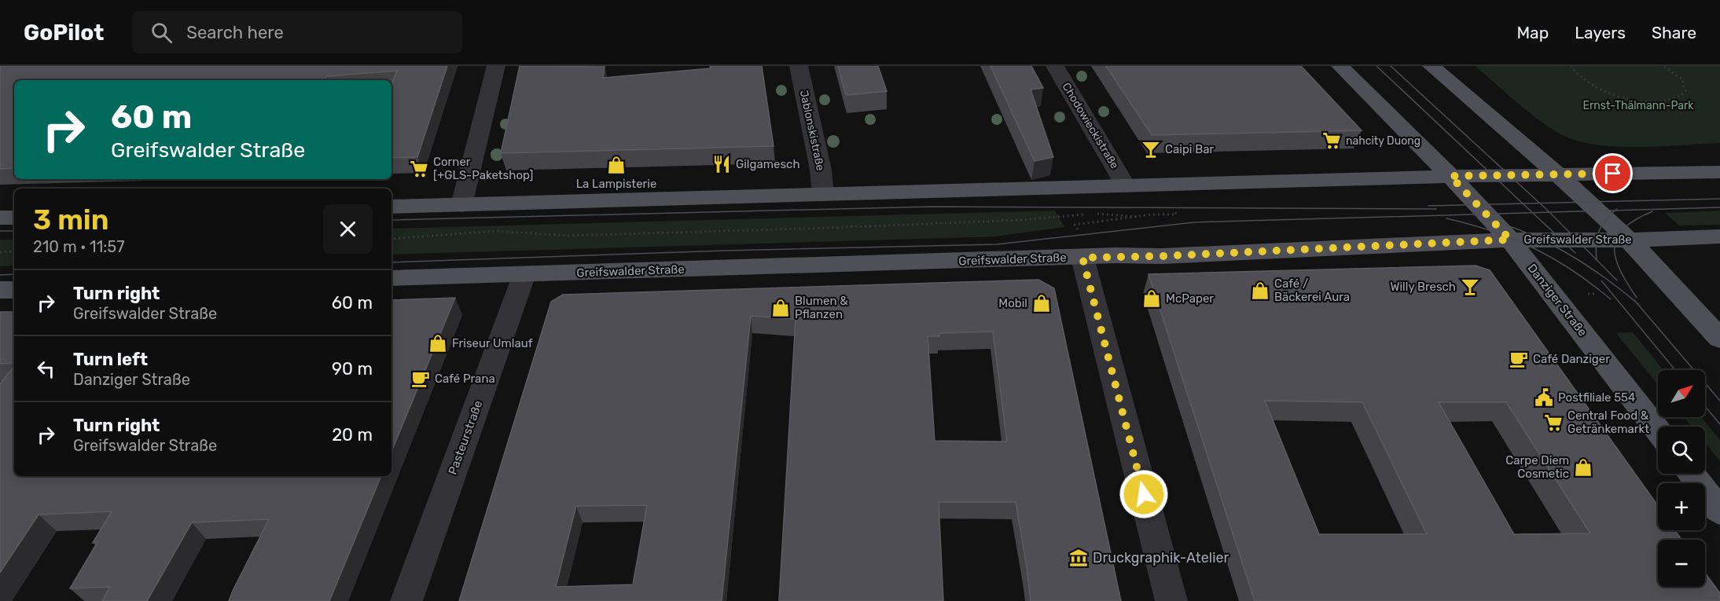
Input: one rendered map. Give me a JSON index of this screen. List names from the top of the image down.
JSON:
{
  "streets": {
    "main road": ["Greifswalder Straße", "Danziger Straße"],
    "street": ["Chodowieckistraße", "Jablonskistraße", "Pasteurstraße"]
  },
  "crossings": [
    ["Greifswalder Straße", "Danziger Straße"],
    ["Greifswalder Straße", "Pasteurstraße"]
  ],
  "parks": ["Ernst-Thälmann-Park"],
  "places": {
    "supermarket": ["nahcity Duong", "Corner [+GLS-Paketshop]", "Central Food & Getränkemarkt"],
    "bar": ["Caipi Bar", "Willy Bresch"],
    "restaurant": ["Gilgamesch"],
    "shop": [
      "La Lampisterie",
      "Café / Bäckerei Aura",
      "McPaper",
      "Mobil",
      "Blumen & Pflanzen",
      "Friseur Umlauf",
      "Carpe Diem Cosmetic"
    ],
    "cafe": ["Café Danziger", "Café Prana"],
    "public building": ["Postfiliale 554"],
    "museum": ["Druckgraphik-Atelier"]
  },
  "north": "top right",
  "page": {
    "header": "GoPilot",
    "search": "Search here",
    "nav": ["Map", "Layers", "Share"],
    "turn": ["60 m", "Greifswalder Straße"],
    "heading": ["3 min", "210 m · 11:57"],
    "list": [
      {
        "name": "Turn right",
        "note": "Greifswalder Straße",
        "value": "60 m"
      },
      {
        "name": "Turn left",
        "note": "Danziger Straße",
        "value": "90 m"
      },
      {
        "name": "Turn right",
        "note": "Greifswalder Straße",
        "value": "20 m"
      }
    ],
    "map_buttons": ["+", "−"]
  }
}
